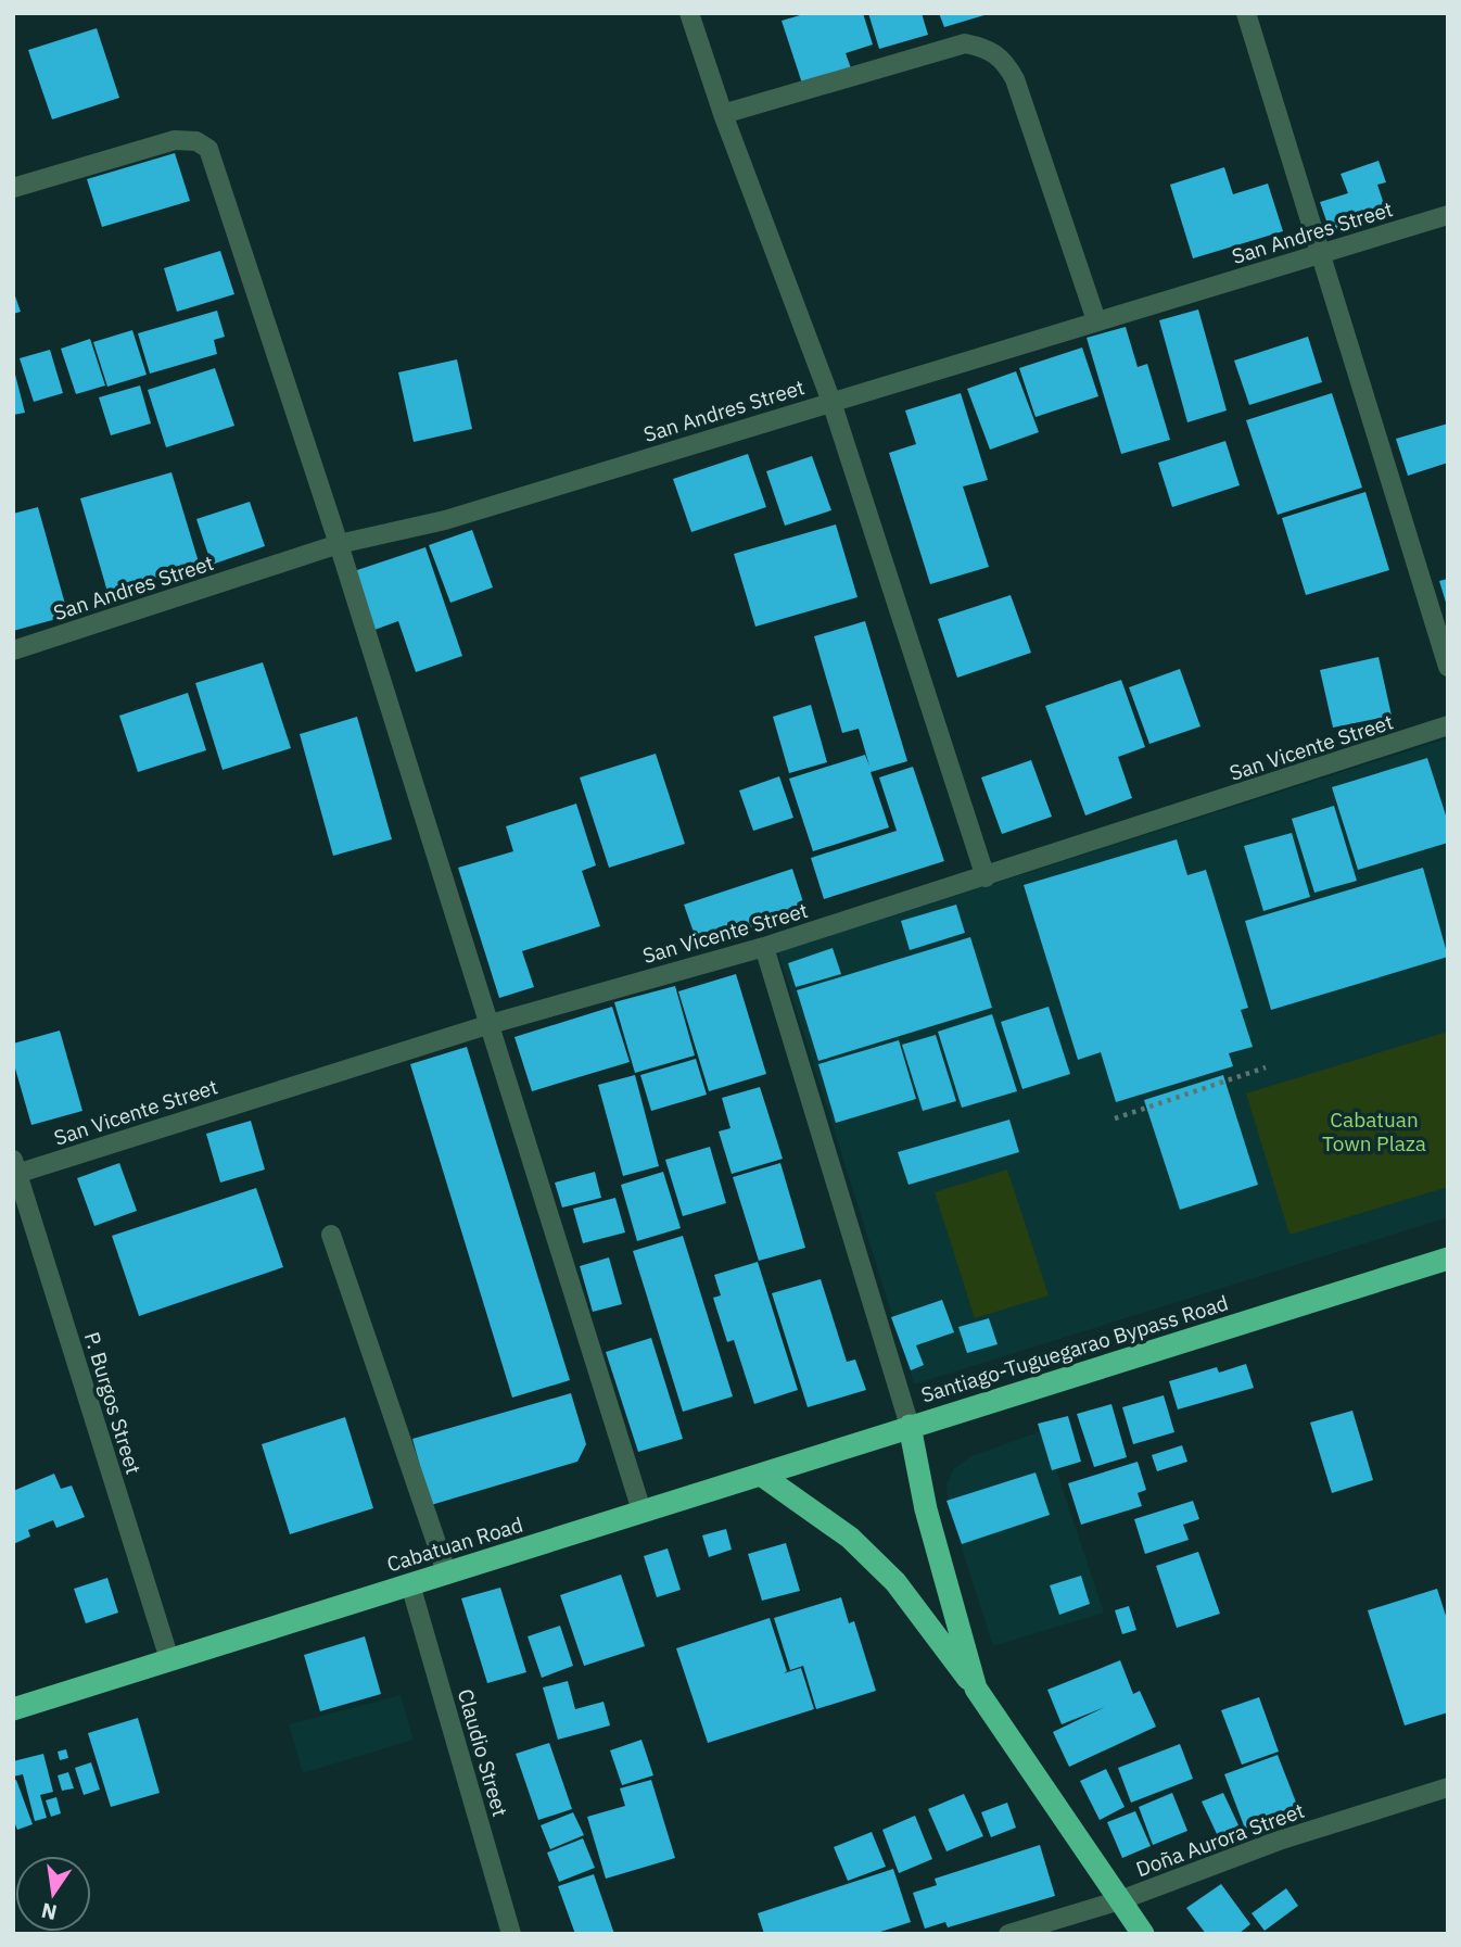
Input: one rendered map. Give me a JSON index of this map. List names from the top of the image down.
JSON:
{
  "streets": {
    "highway": ["Santiago-Tuguegarao Bypass Road", "Cabatuan Road"],
    "street": [
      "San Andres Street",
      "San Vicente Street",
      "P. Burgos Street",
      "Claudio Street",
      "Doña Aurora Street"
    ]
  },
  "crossings": [
    ["San Vicente Street", "P. Burgos Street"],
    ["Santiago-Tuguegarao Bypass Road", "Cabatuan Road"],
    ["Santiago-Tuguegarao Bypass Road", "Doña Aurora Street"],
    ["P. Burgos Street", "Cabatuan Road"],
    ["Cabatuan Road", "Claudio Street"]
  ],
  "parks": ["Cabatuan Town Plaza"],
  "north": "bottom"
}
